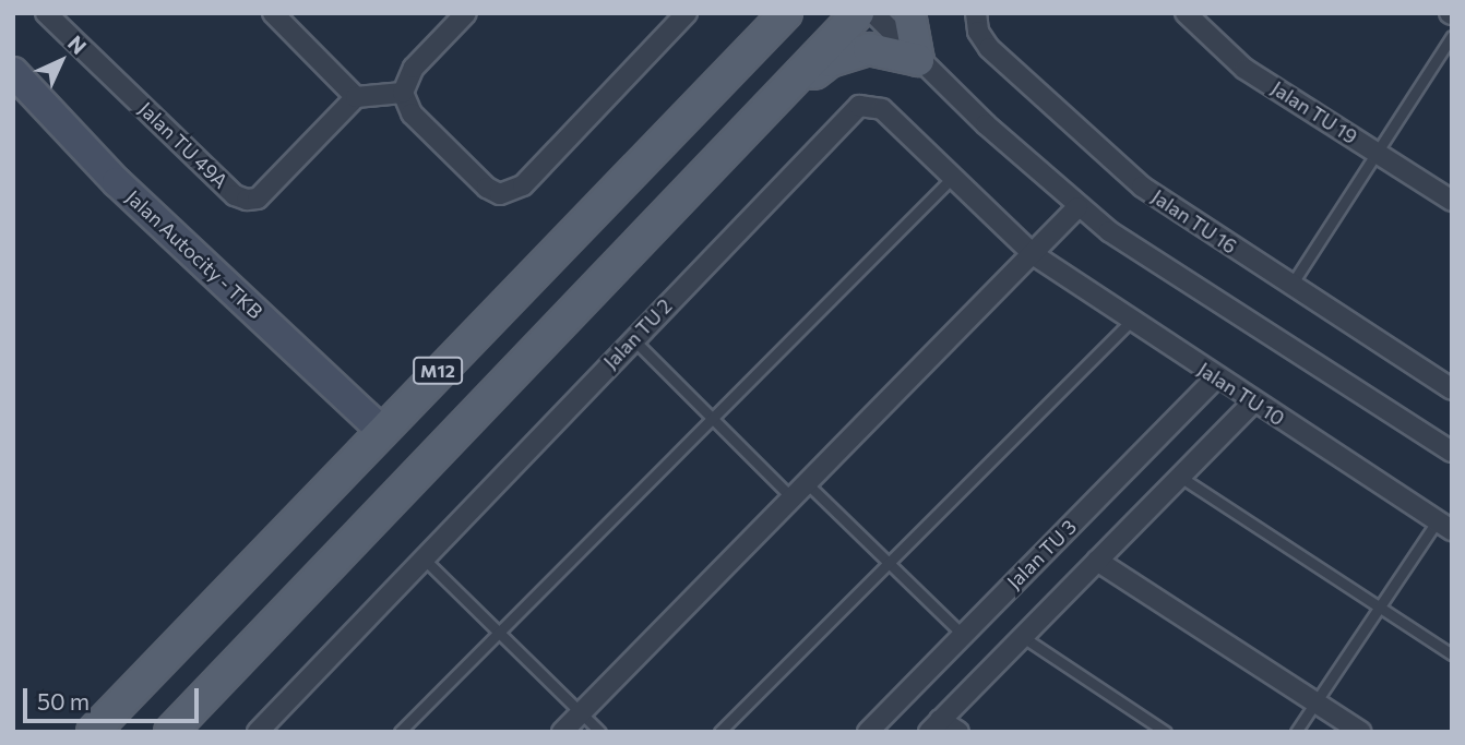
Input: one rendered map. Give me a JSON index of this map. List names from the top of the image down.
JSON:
{
  "streets": {
    "main road": ["M12"],
    "street": [
      "Jalan TU 19",
      "Jalan TU 49A",
      "Jalan TU 16",
      "Jalan Autocity - TKB",
      "Jalan TU 2",
      "Jalan TU 10",
      "Jalan TU 3"
    ]
  },
  "crossings": [
    ["Jalan Autocity - TKB", "M12"],
    ["Jalan TU 2", "Jalan TU 10"],
    ["Jalan TU 10", "Jalan TU 3"]
  ],
  "scale_bar": "50 m",
  "north": "top right"
}
